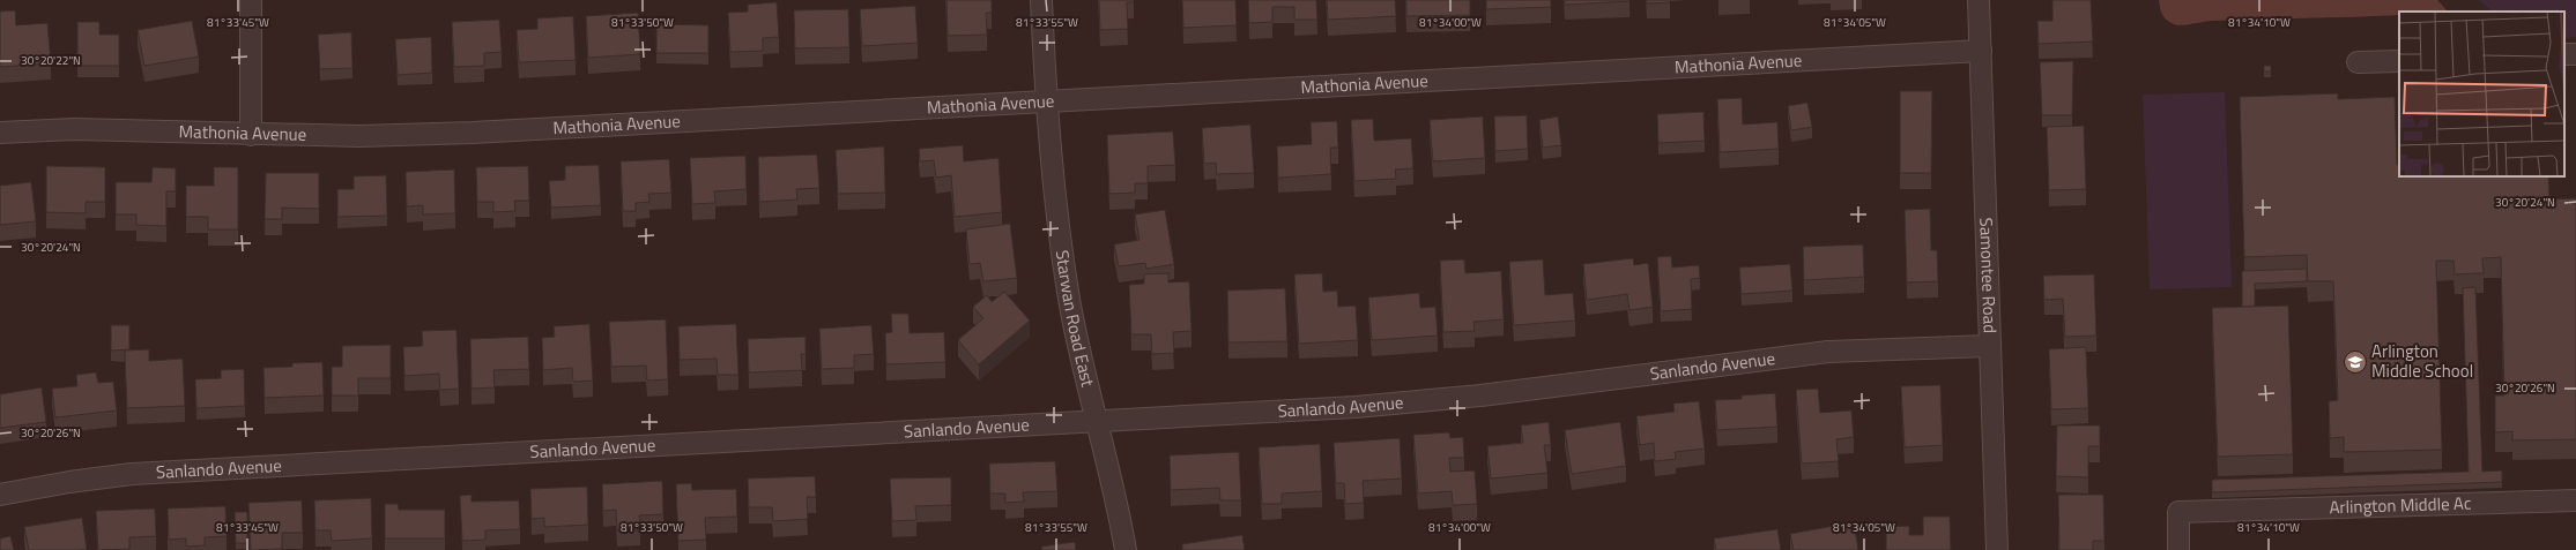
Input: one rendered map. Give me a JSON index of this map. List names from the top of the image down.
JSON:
{
  "streets": {
    "street": [
      "Mathonia Avenue",
      "Samontee Road",
      "Starwan Road East",
      "Sanlando Avenue",
      "Arlington Middle Ac"
    ]
  },
  "crossings": [
    ["Mathonia Avenue", "Samontee Road"],
    ["Mathonia Avenue", "Starwan Road East"],
    ["Samontee Road", "Sanlando Avenue"],
    ["Starwan Road East", "Sanlando Avenue"]
  ],
  "places": {
    "school or university": ["Arlington Middle School"]
  },
  "coordinates": [
    "81°33'45\"W",
    "81°33'50\"W",
    "81°33'55\"W",
    "81°34'00\"W",
    "81°34'05\"W",
    "81°34'10\"W",
    "30°20'22\"N",
    "30°20'24\"N",
    "30°20'26\"N"
  ]
}
